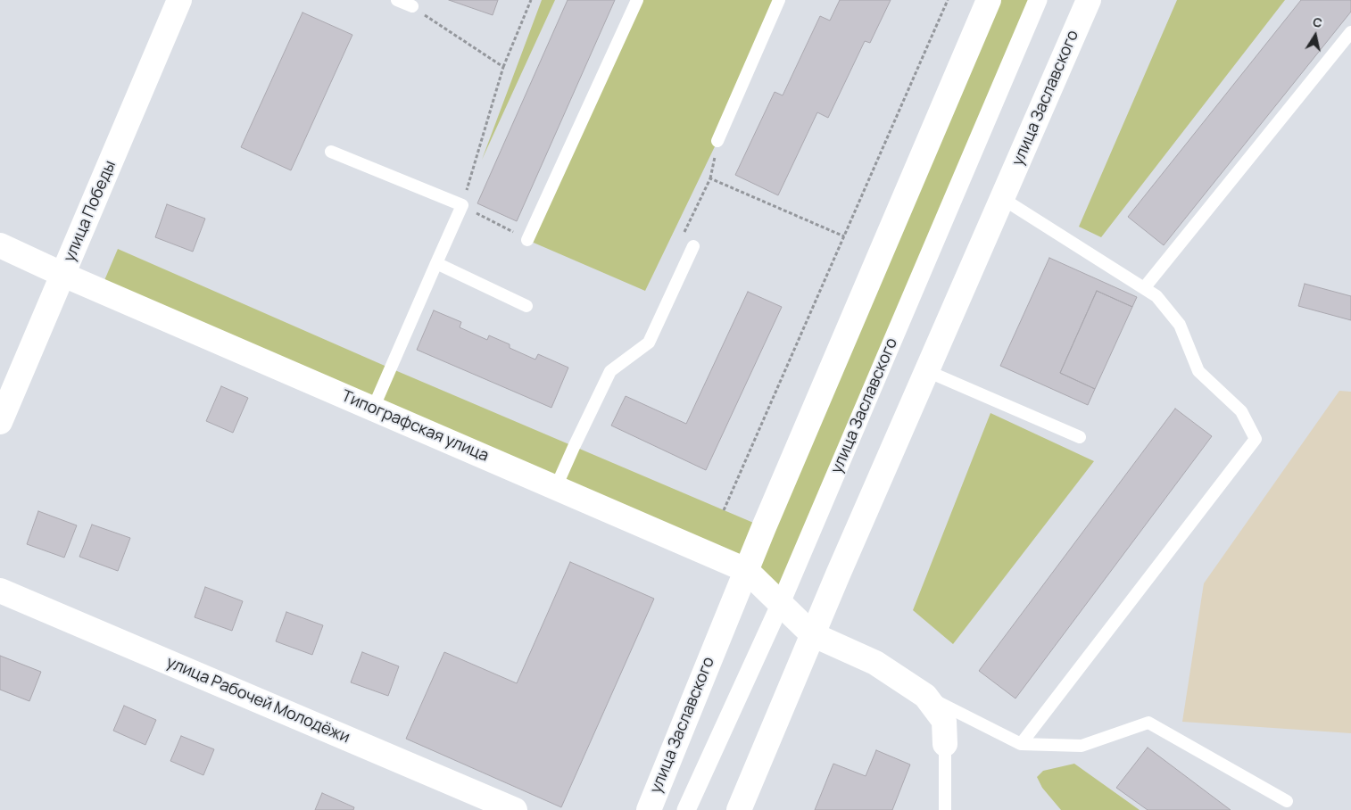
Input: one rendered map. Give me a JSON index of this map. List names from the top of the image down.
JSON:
{
  "streets": {
    "street": [
      "улица Заславского",
      "улица Победы",
      "Типографская улица",
      "улица Рабочей Молодёжи"
    ]
  },
  "crossings": [
    ["улица Заславского", "Типографская улица"],
    ["улица Победы", "Типографская улица"]
  ],
  "north": "top"
}
